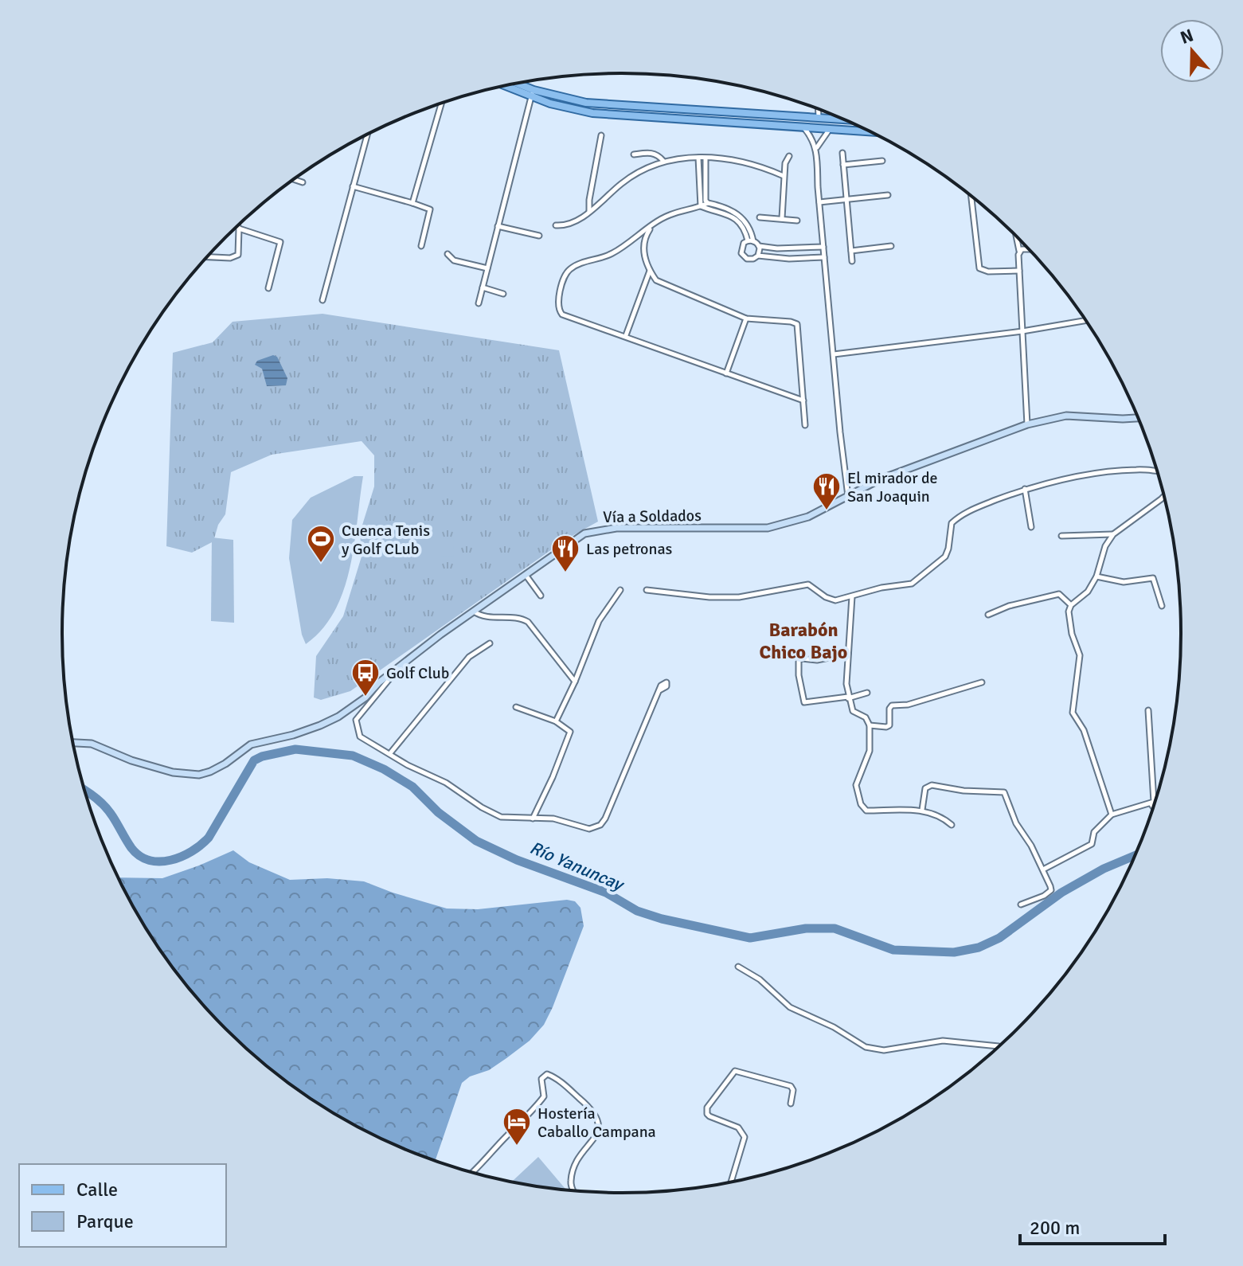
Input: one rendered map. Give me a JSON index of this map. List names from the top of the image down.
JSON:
{
  "streets": {
    "street": ["Vía a Soldados"]
  },
  "districts": ["Barabón Chico Bajo"],
  "water": ["Río Yanuncay"],
  "places": {
    "restaurant": ["El mirador de San Joaquin", "Las petronas"],
    "sports": ["Cuenca Tenis y Golf CLub"],
    "bus stop": ["Golf Club"],
    "hotel": ["Hostería Caballo Campana"]
  },
  "legend": ["Calle", "Parque"],
  "scale_bar": "200 m",
  "north": "top"
}
